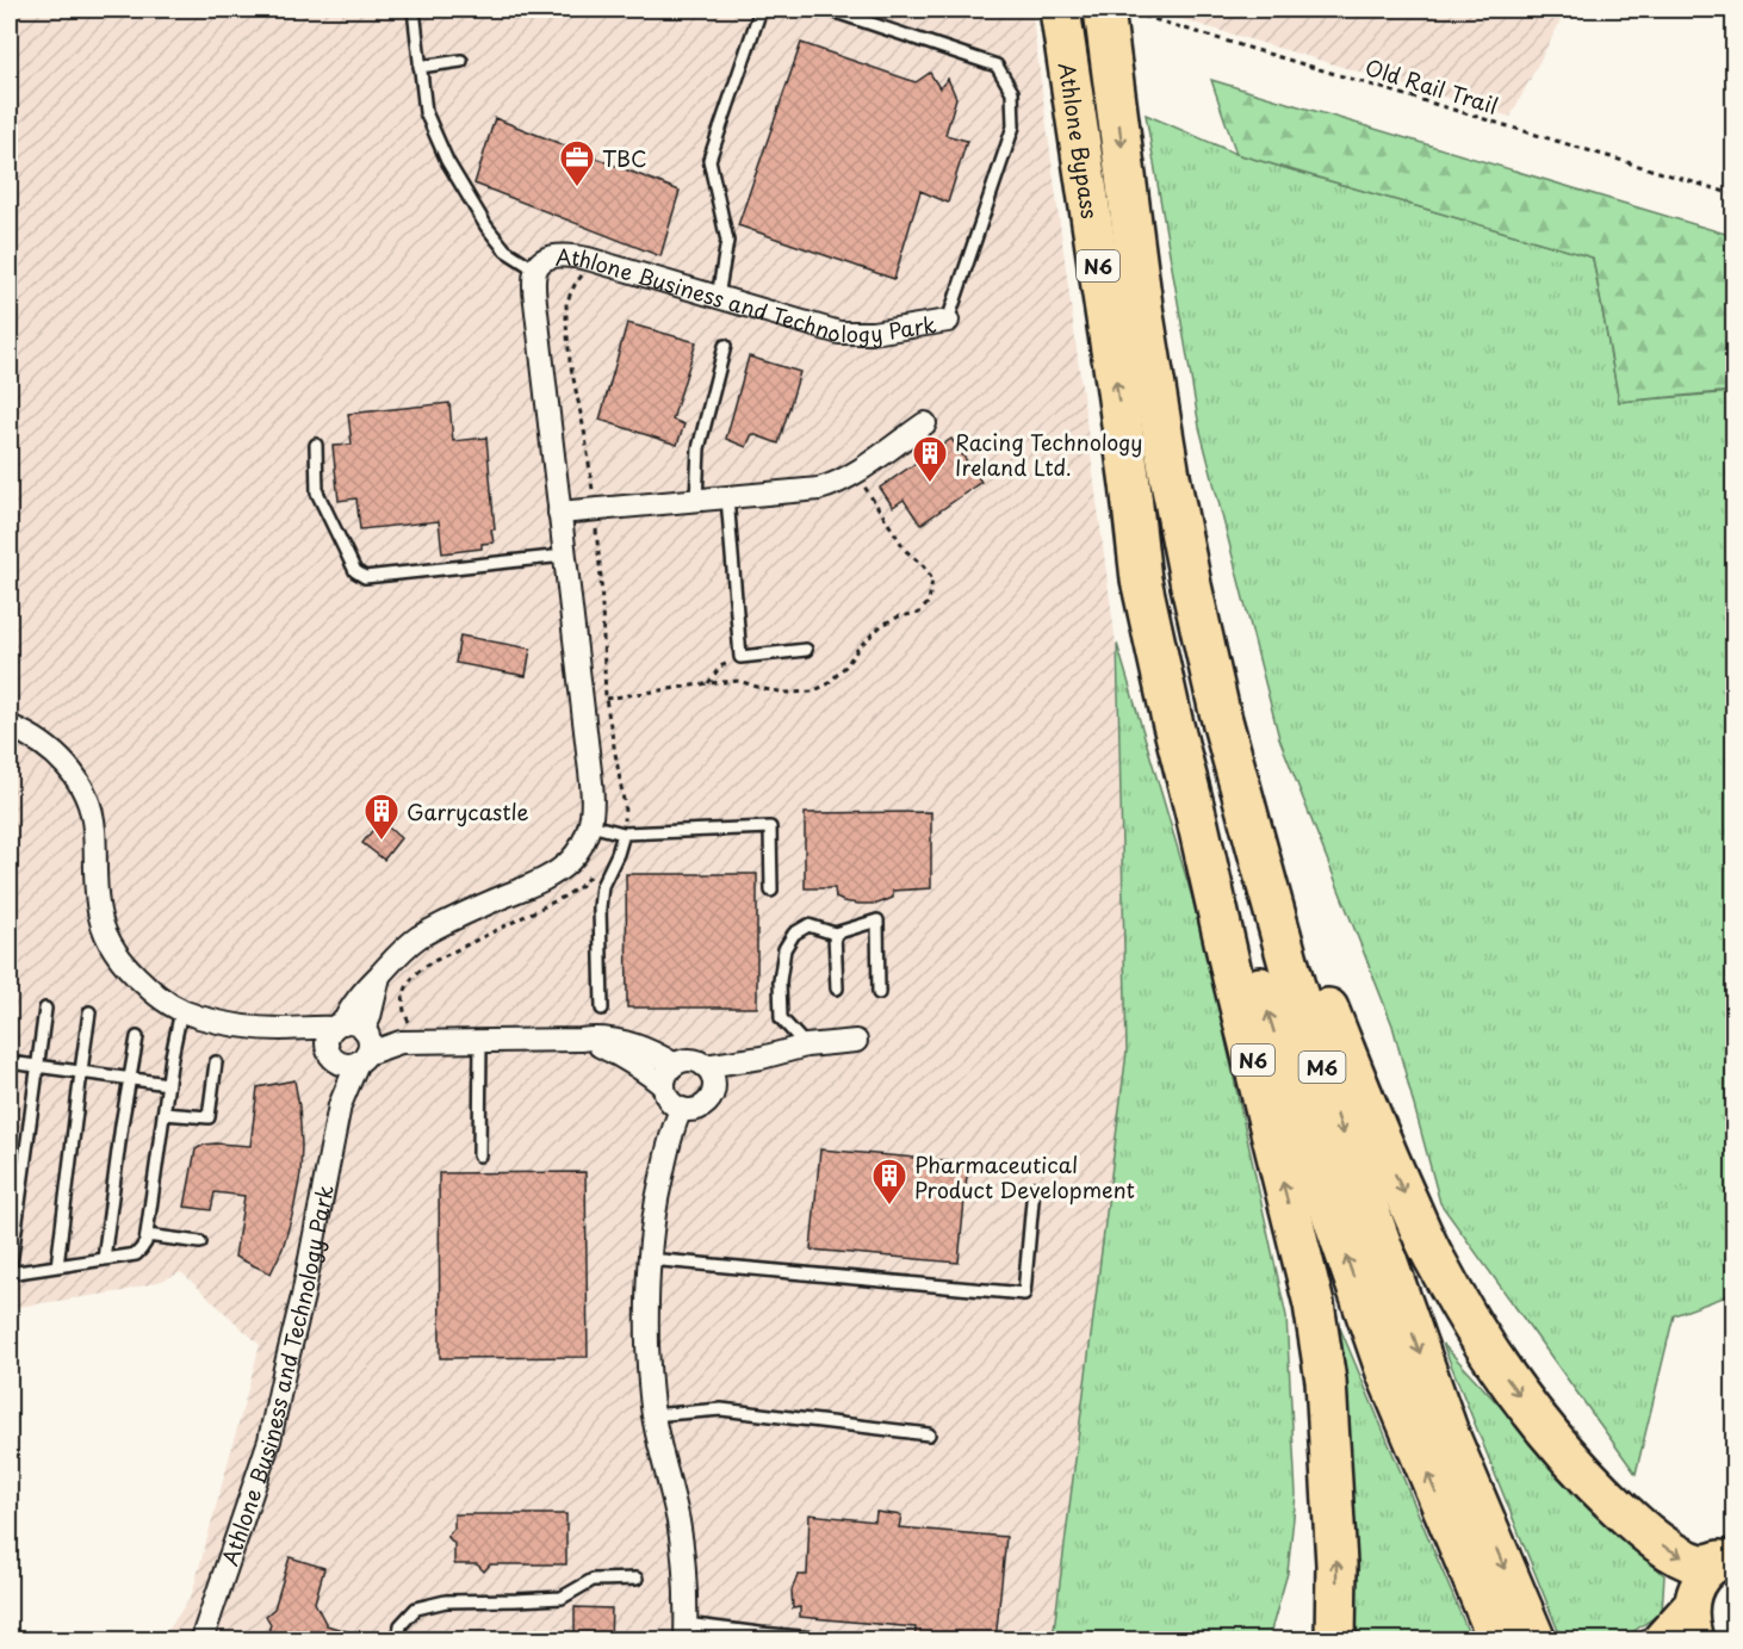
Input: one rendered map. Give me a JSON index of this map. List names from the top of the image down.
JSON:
{
  "streets": {
    "highway": ["Athlone Bypass", "N6", "M6"],
    "street": ["Athlone Business and Technology Park"],
    "path": ["Old Rail Trail"]
  },
  "crossings": [
    ["Old Rail Trail", "Athlone Bypass"],
    ["Athlone Bypass", "N6"],
    ["Athlone Bypass", "M6"],
    ["N6", "M6"]
  ],
  "places": {
    "office": ["TBC"],
    "building": ["Racing Technology Ireland Ltd.", "Garrycastle", "Pharmaceutical Product Development"]
  }
}
